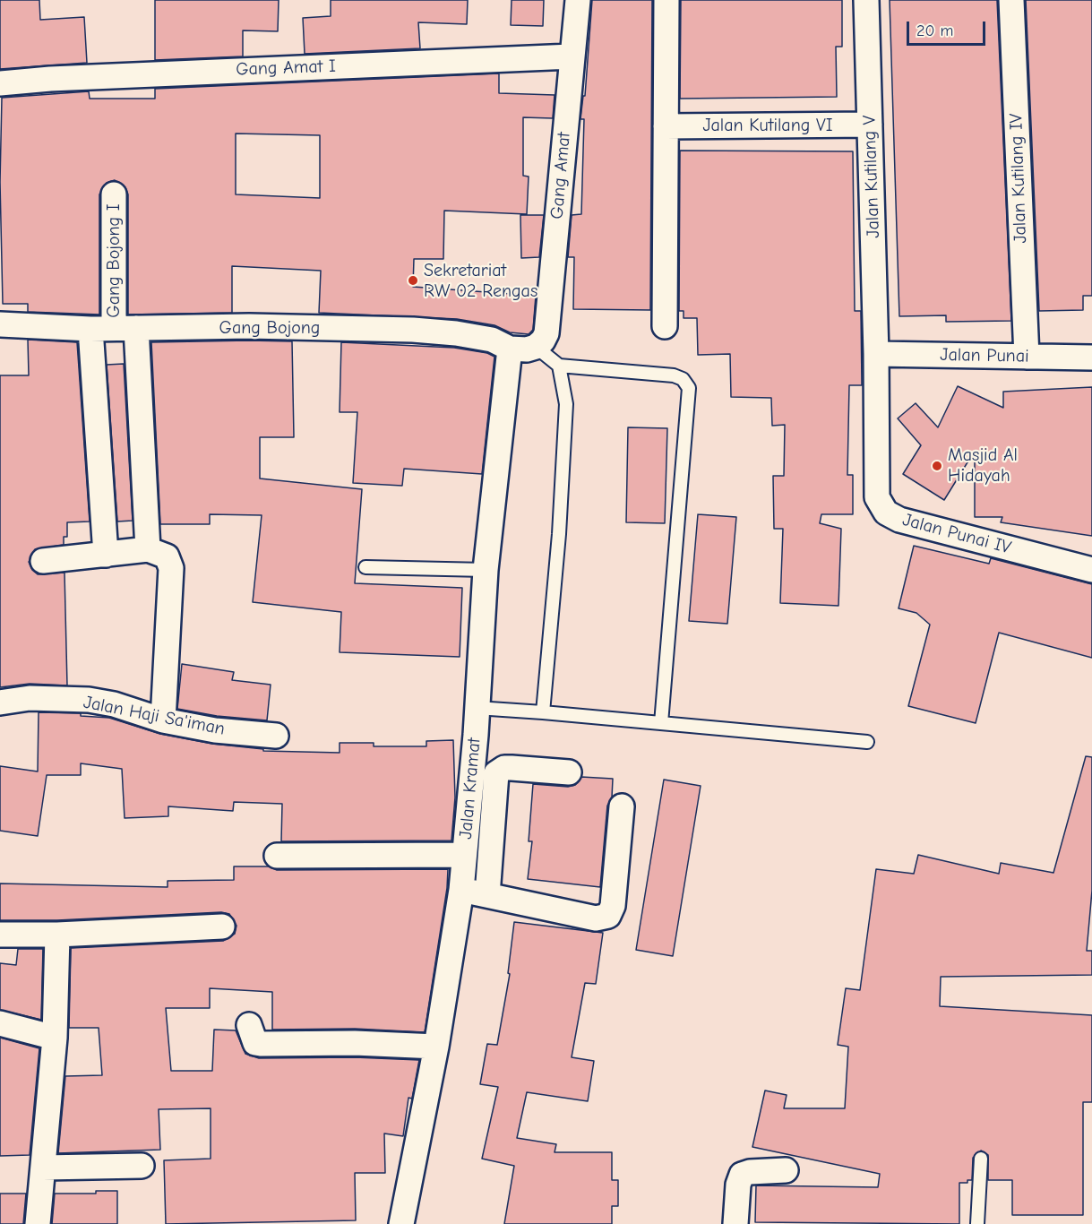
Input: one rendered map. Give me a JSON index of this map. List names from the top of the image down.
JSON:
{
  "streets": {
    "street": [
      "Gang Amat I",
      "Jalan Kutilang VI",
      "Gang Amat",
      "Jalan Kutilang V",
      "Jalan Kutilang IV",
      "Gang Bojong I",
      "Gang Bojong",
      "Jalan Punai",
      "Jalan Punai IV",
      "Jalan Haji Sa'iman",
      "Jalan Kramat"
    ]
  },
  "crossings": [
    ["Gang Amat I", "Gang Amat"],
    ["Jalan Kutilang VI", "Jalan Kutilang V"],
    ["Gang Amat", "Gang Bojong"],
    ["Jalan Kutilang V", "Jalan Punai"],
    ["Jalan Kutilang V", "Jalan Punai IV"],
    ["Jalan Kutilang IV", "Jalan Punai"],
    ["Gang Bojong I", "Gang Bojong"],
    ["Gang Bojong", "Jalan Kramat"],
    ["Jalan Punai", "Jalan Punai IV"]
  ],
  "places": ["Sekretariat RW 02 Rengas", "Masjid Al Hidayah"],
  "scale_bar": "20 m"
}
